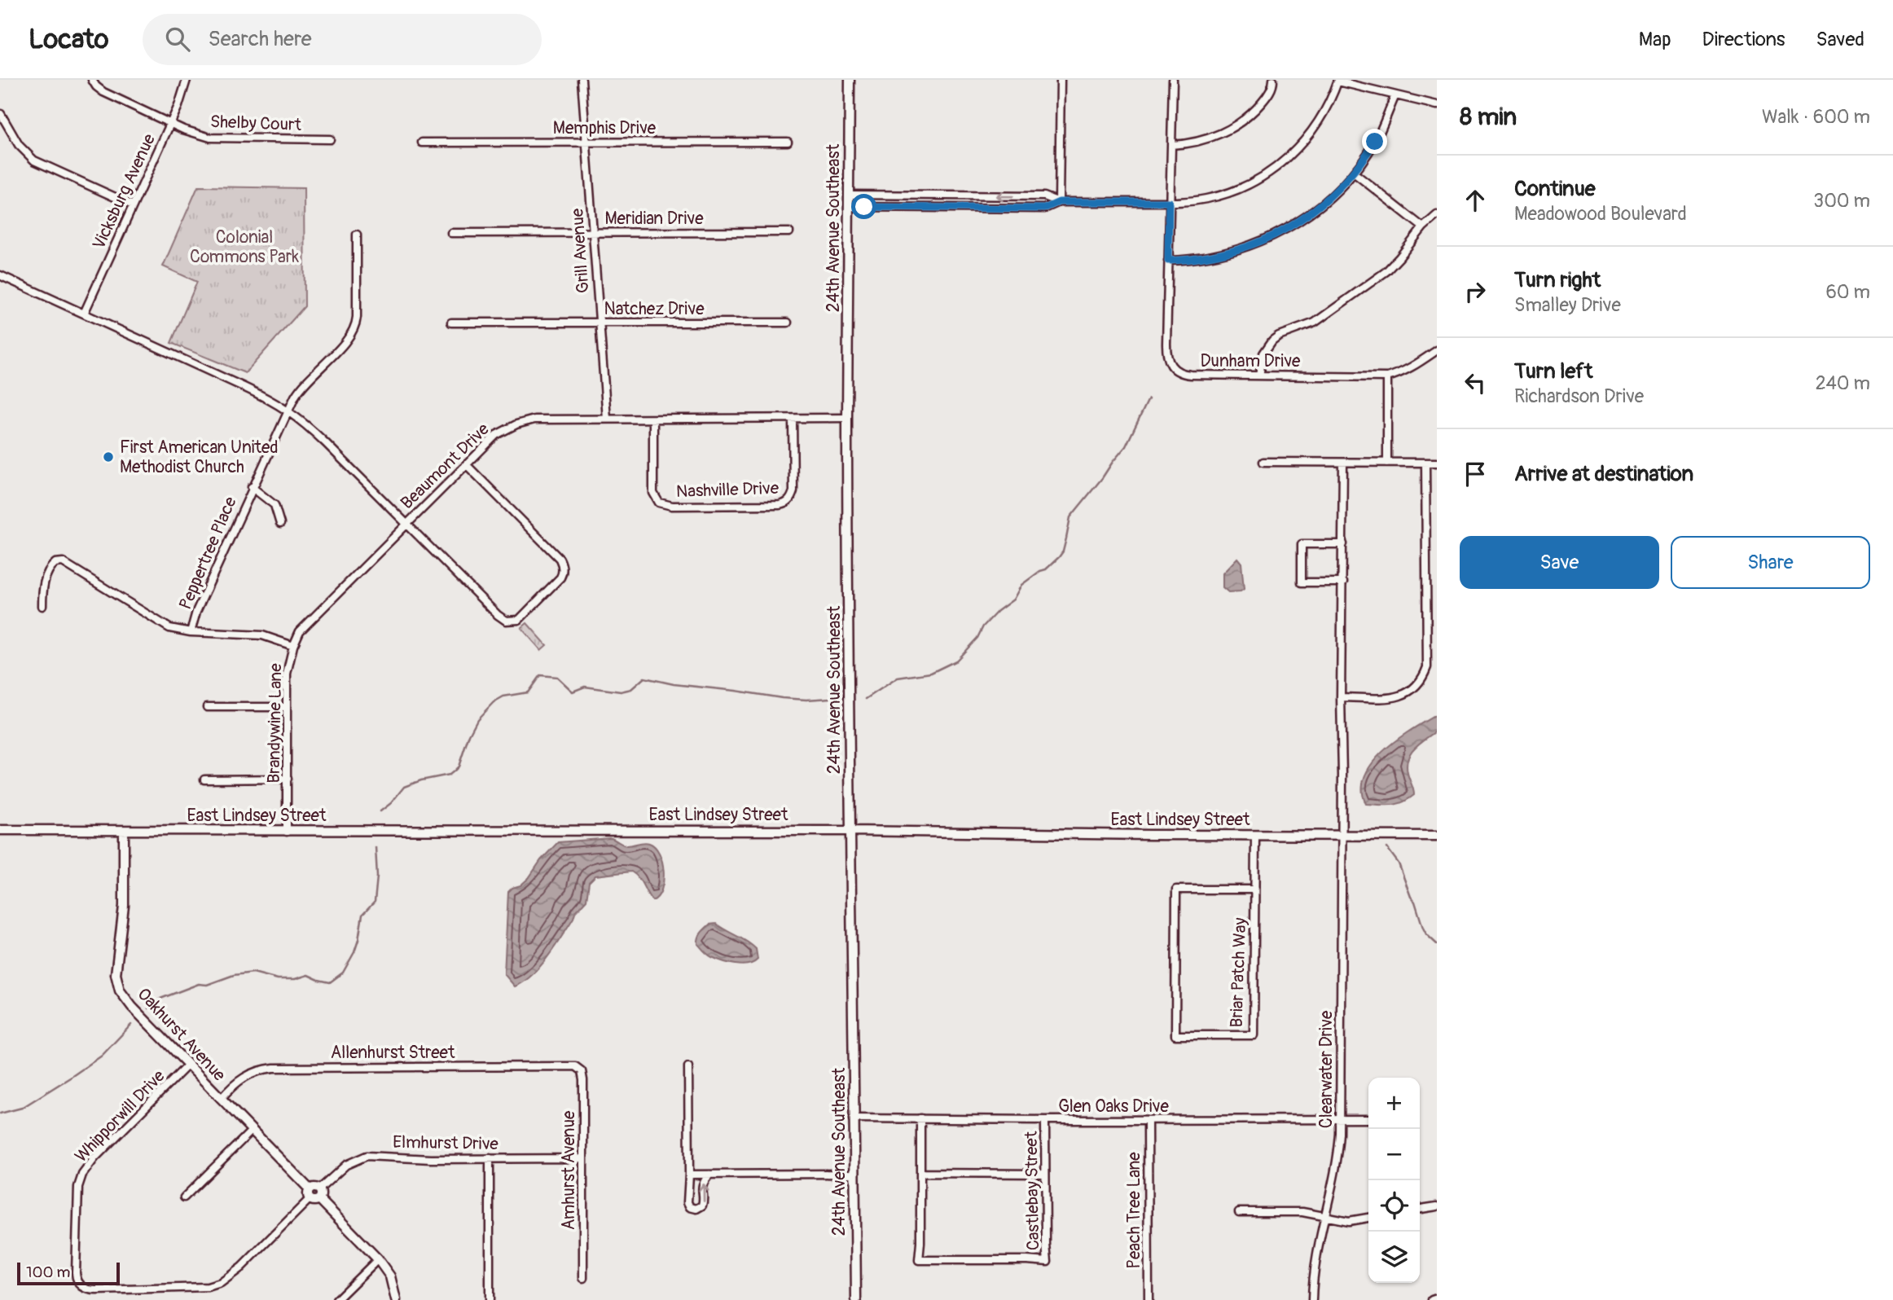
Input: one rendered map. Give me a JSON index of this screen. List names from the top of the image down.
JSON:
{
  "streets": {
    "street": [
      "Shelby Court",
      "Memphis Drive",
      "Vicksburg Avenue",
      "Meridian Drive",
      "24th Avenue Southeast",
      "Grill Avenue",
      "Natchez Drive",
      "Dunham Drive",
      "Beaumont Drive",
      "Nashville Drive",
      "Peppertree Place",
      "Brandywine Lane",
      "East Lindsey Street",
      "Briar Patch Way",
      "Oakhurst Avenue",
      "Allenhurst Street",
      "Clearwater Drive",
      "Glen Oaks Drive",
      "Whipporwill Drive",
      "Elmhurst Drive",
      "Amhurst Avenue",
      "Castlebay Street",
      "Peach Tree Lane"
    ]
  },
  "crossings": [
    ["Shelby Court", "Vicksburg Avenue"],
    ["Memphis Drive", "Grill Avenue"],
    ["Vicksburg Avenue", "Beaumont Drive"],
    ["Meridian Drive", "Grill Avenue"],
    ["24th Avenue Southeast", "Beaumont Drive"],
    ["24th Avenue Southeast", "East Lindsey Street"],
    ["24th Avenue Southeast", "Glen Oaks Drive"],
    ["Grill Avenue", "Natchez Drive"],
    ["Grill Avenue", "Beaumont Drive"],
    ["Beaumont Drive", "Nashville Drive"],
    ["Beaumont Drive", "Peppertree Place"],
    ["Beaumont Drive", "Brandywine Lane"],
    ["Brandywine Lane", "East Lindsey Street"],
    ["East Lindsey Street", "Briar Patch Way"],
    ["East Lindsey Street", "Oakhurst Avenue"],
    ["East Lindsey Street", "Clearwater Drive"],
    ["Oakhurst Avenue", "Allenhurst Street"],
    ["Oakhurst Avenue", "Whipporwill Drive"],
    ["Oakhurst Avenue", "Elmhurst Drive"],
    ["Allenhurst Street", "Amhurst Avenue"],
    ["Clearwater Drive", "Glen Oaks Drive"],
    ["Glen Oaks Drive", "Castlebay Street"],
    ["Glen Oaks Drive", "Peach Tree Lane"],
    ["Whipporwill Drive", "Elmhurst Drive"],
    ["Elmhurst Drive", "Amhurst Avenue"]
  ],
  "parks": ["Colonial Commons Park"],
  "places": ["First American United Methodist Church"],
  "scale_bar": "100 m",
  "page": {
    "header": "Locato",
    "search": "Search here",
    "nav": ["Map", "Directions", "Saved"],
    "heading": ["8 min", "Walk · 600 m"],
    "list": [
      ["Continue", "Meadowood Boulevard", "300 m"],
      ["Turn right", "Smalley Drive", "60 m"],
      ["Turn left", "Richardson Drive", "240 m"],
      "Arrive at destination"
    ],
    "buttons": ["Save", "Share"],
    "map_buttons": ["+", "−"],
    "scale": "100 m"
  }
}
